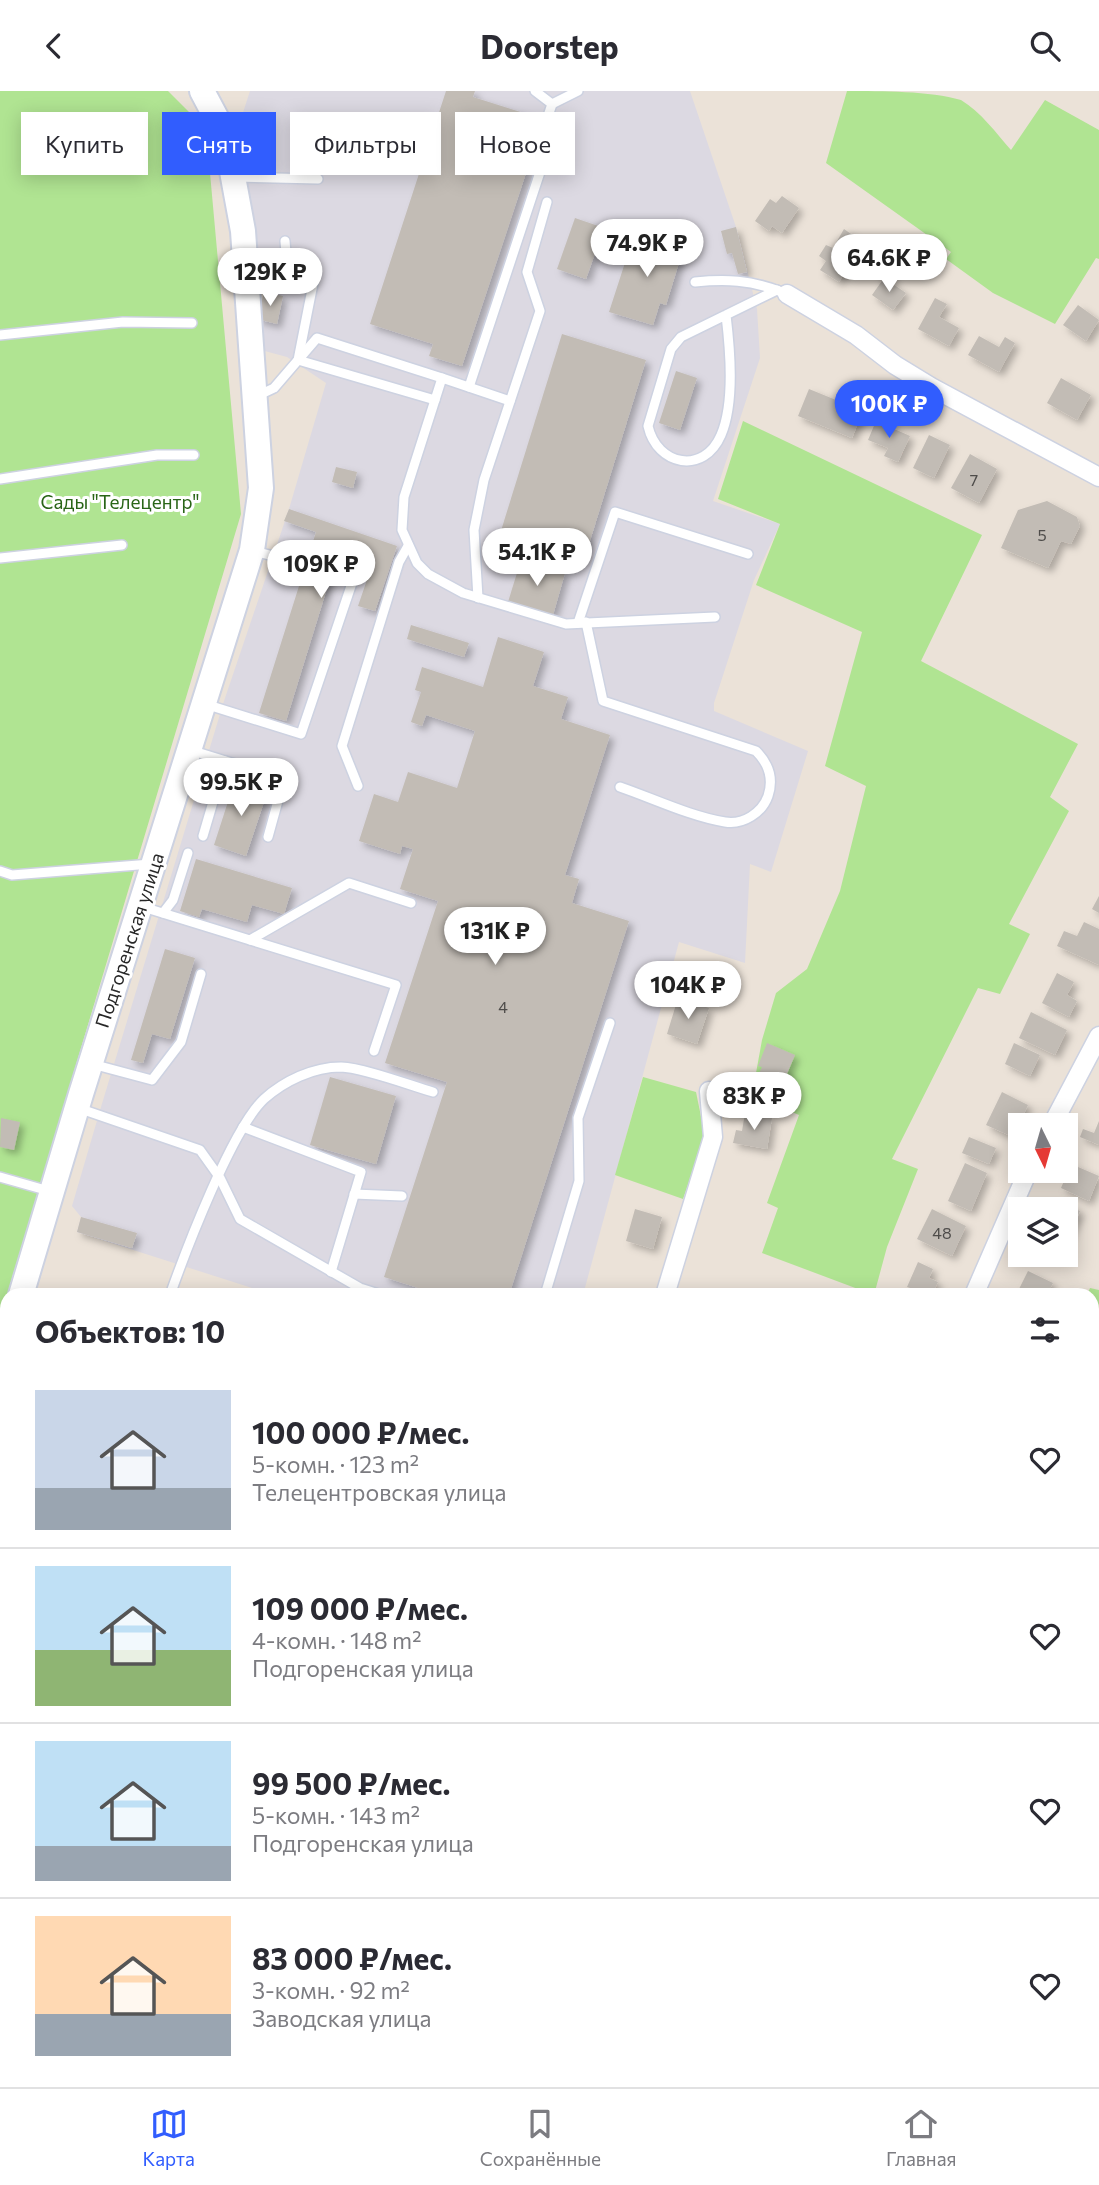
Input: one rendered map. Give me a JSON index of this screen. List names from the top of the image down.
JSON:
{
  "streets": {
    "street": ["Подгоренская улица"]
  },
  "parks": ["Сады \"Телецентр\""],
  "house_numbers": [
    "7",
    "5",
    "4",
    "48"
  ],
  "north": "bottom",
  "page": {
    "header": "Doorstep",
    "chip": [
      "Купить",
      "Снять",
      "Фильтры",
      "Новое"
    ],
    "price": [
      "74.9K ₽",
      "64.6K ₽",
      "129K ₽",
      "100K ₽",
      "54.1K ₽",
      "109K ₽",
      "99.5K ₽",
      "131K ₽",
      "104K ₽",
      "83K ₽"
    ],
    "heading": "Объектов: 10",
    "list": [
      {
        "name": "100 000 ₽/мес.",
        "note": "5-комн. · 123 m² · Телецентровская улица"
      },
      {
        "name": "109 000 ₽/мес.",
        "note": "4-комн. · 148 m² · Подгоренская улица"
      },
      {
        "name": "99 500 ₽/мес.",
        "note": "5-комн. · 143 m² · Подгоренская улица"
      },
      {
        "name": "83 000 ₽/мес.",
        "note": "3-комн. · 92 m² · Заводская улица"
      }
    ],
    "tabs": ["Карта", "Сохранённые", "Главная"]
  }
}
